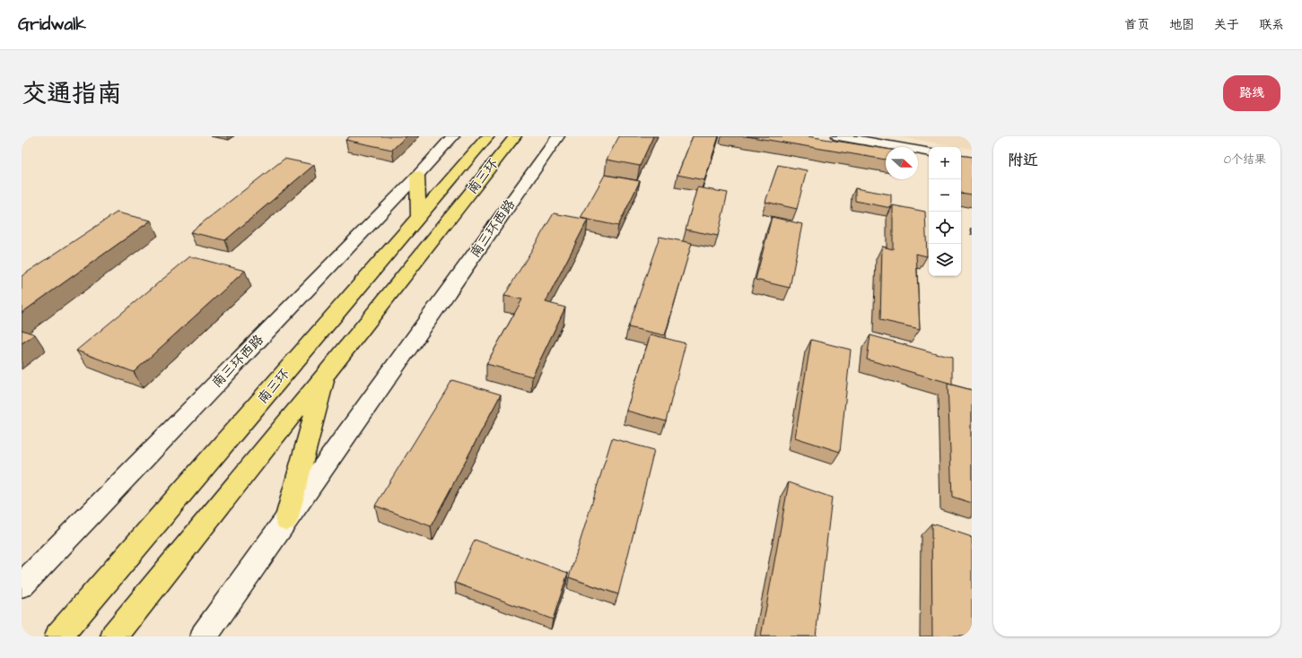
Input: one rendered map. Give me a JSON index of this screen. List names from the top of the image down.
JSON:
{
  "streets": {
    "highway": ["南三环"],
    "street": ["南三环西路"]
  },
  "north": "right",
  "page": {
    "header": "Gridwalk",
    "nav": [
      "首页",
      "地图",
      "关于",
      "联系"
    ],
    "title": "交通指南",
    "buttons": "路线",
    "heading": ["附近", "0个结果"],
    "map_buttons": ["+", "−"]
  }
}
